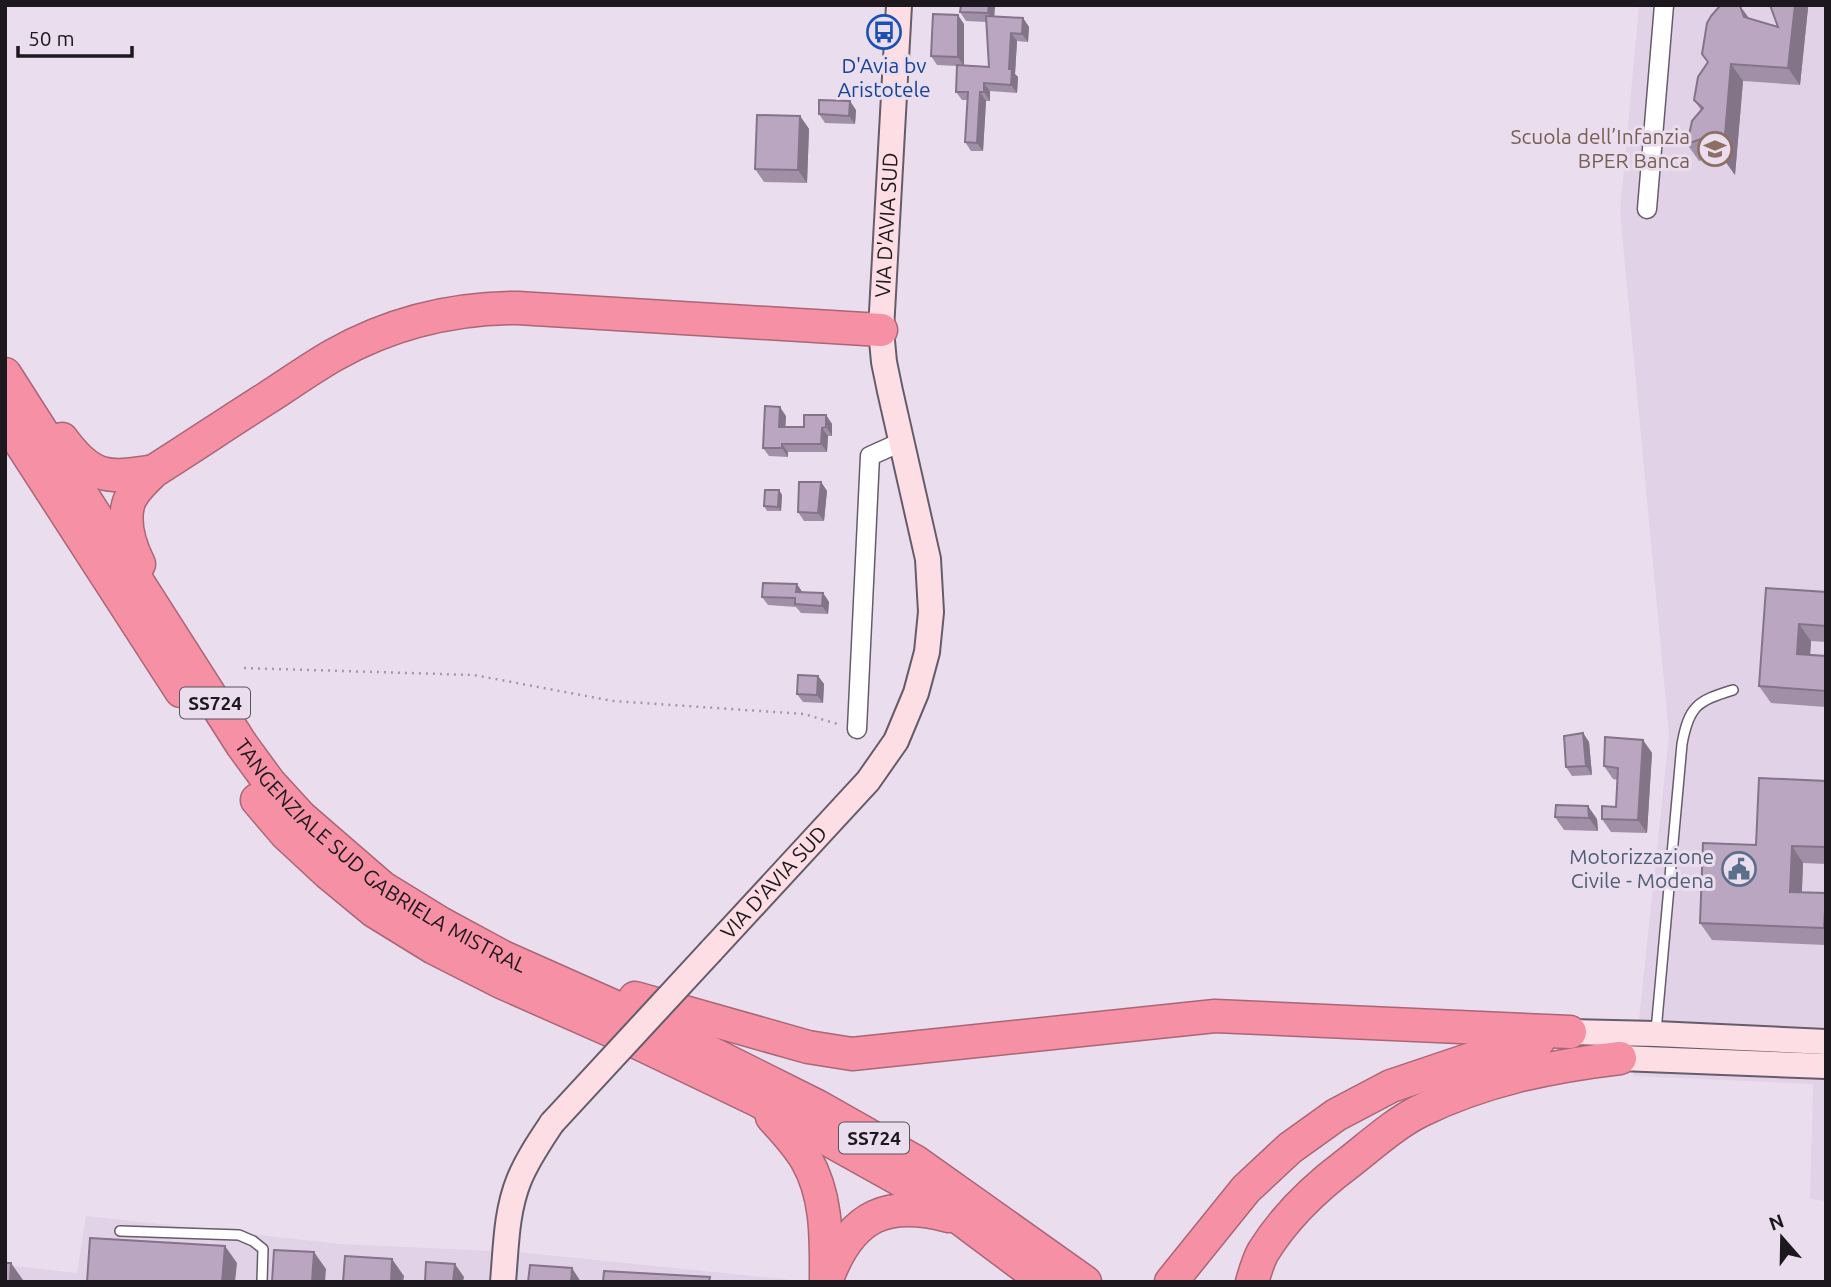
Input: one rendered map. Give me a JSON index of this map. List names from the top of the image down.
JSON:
{
  "streets": {
    "highway": ["SS724", "TANGENZIALE SUD GABRIELA MISTRAL"],
    "street": ["VIA D'AVIA SUD"]
  },
  "crossings": [
    ["SS724", "TANGENZIALE SUD GABRIELA MISTRAL"]
  ],
  "places": {
    "bus stop": ["D'Avia bv Aristotele"],
    "school or university": ["Scuola dell’Infanzia BPER Banca"],
    "public building": ["Motorizzazione Civile - Modena"]
  },
  "scale_bar": "50 m",
  "north": "top"
}
